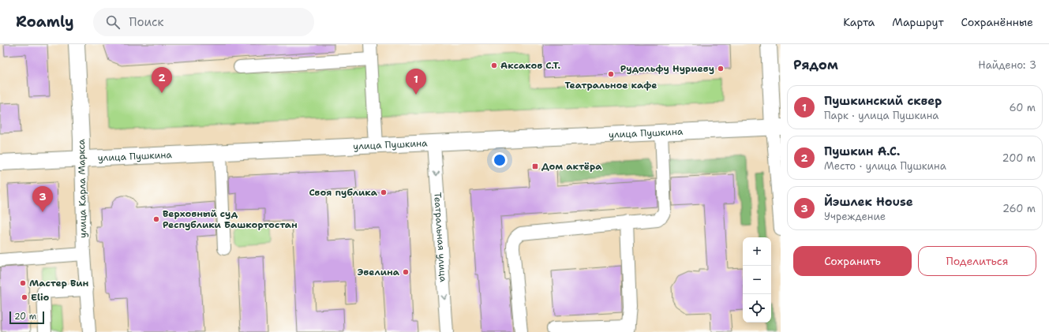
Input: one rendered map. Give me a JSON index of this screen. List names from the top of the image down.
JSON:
{
  "streets": {
    "main road": ["улица Пушкина", "улица Карла Маркса"],
    "street": ["Театральная улица"]
  },
  "crossings": [
    ["улица Пушкина", "улица Карла Маркса"],
    ["улица Пушкина", "Театральная улица"]
  ],
  "one_way": ["Театральная улица"],
  "places": {
    "other": [
      "Аксаков С.Т.",
      "Рудольфу Нуриеву",
      "Театральное кафе",
      "Своя публика",
      "Верховный суд Республики Башкортостан",
      "Эвелина",
      "Мастер Вин",
      "Elio"
    ],
    "transit": ["Дом актёра"]
  },
  "scale_bar": "20 m",
  "page": {
    "header": "Roamly",
    "search": "Поиск",
    "nav": ["Карта", "Маршрут", "Сохранённые"],
    "heading": ["Рядом", "Найдено: 3"],
    "pins": ["2", "1", "3"],
    "list": [
      {
        "mark": "1",
        "name": "Пушкинский сквер",
        "note": "Парк · улица Пушкина",
        "value": "60 m"
      },
      {
        "mark": "2",
        "name": "Пушкин А.С.",
        "note": "Место · улица Пушкина",
        "value": "200 m"
      },
      {
        "mark": "3",
        "name": "Йэшлек House",
        "note": "Учреждение",
        "value": "260 m"
      }
    ],
    "buttons": ["Сохранить", "Поделиться"],
    "map_buttons": ["+", "−"],
    "scale": "20 m"
  }
}
